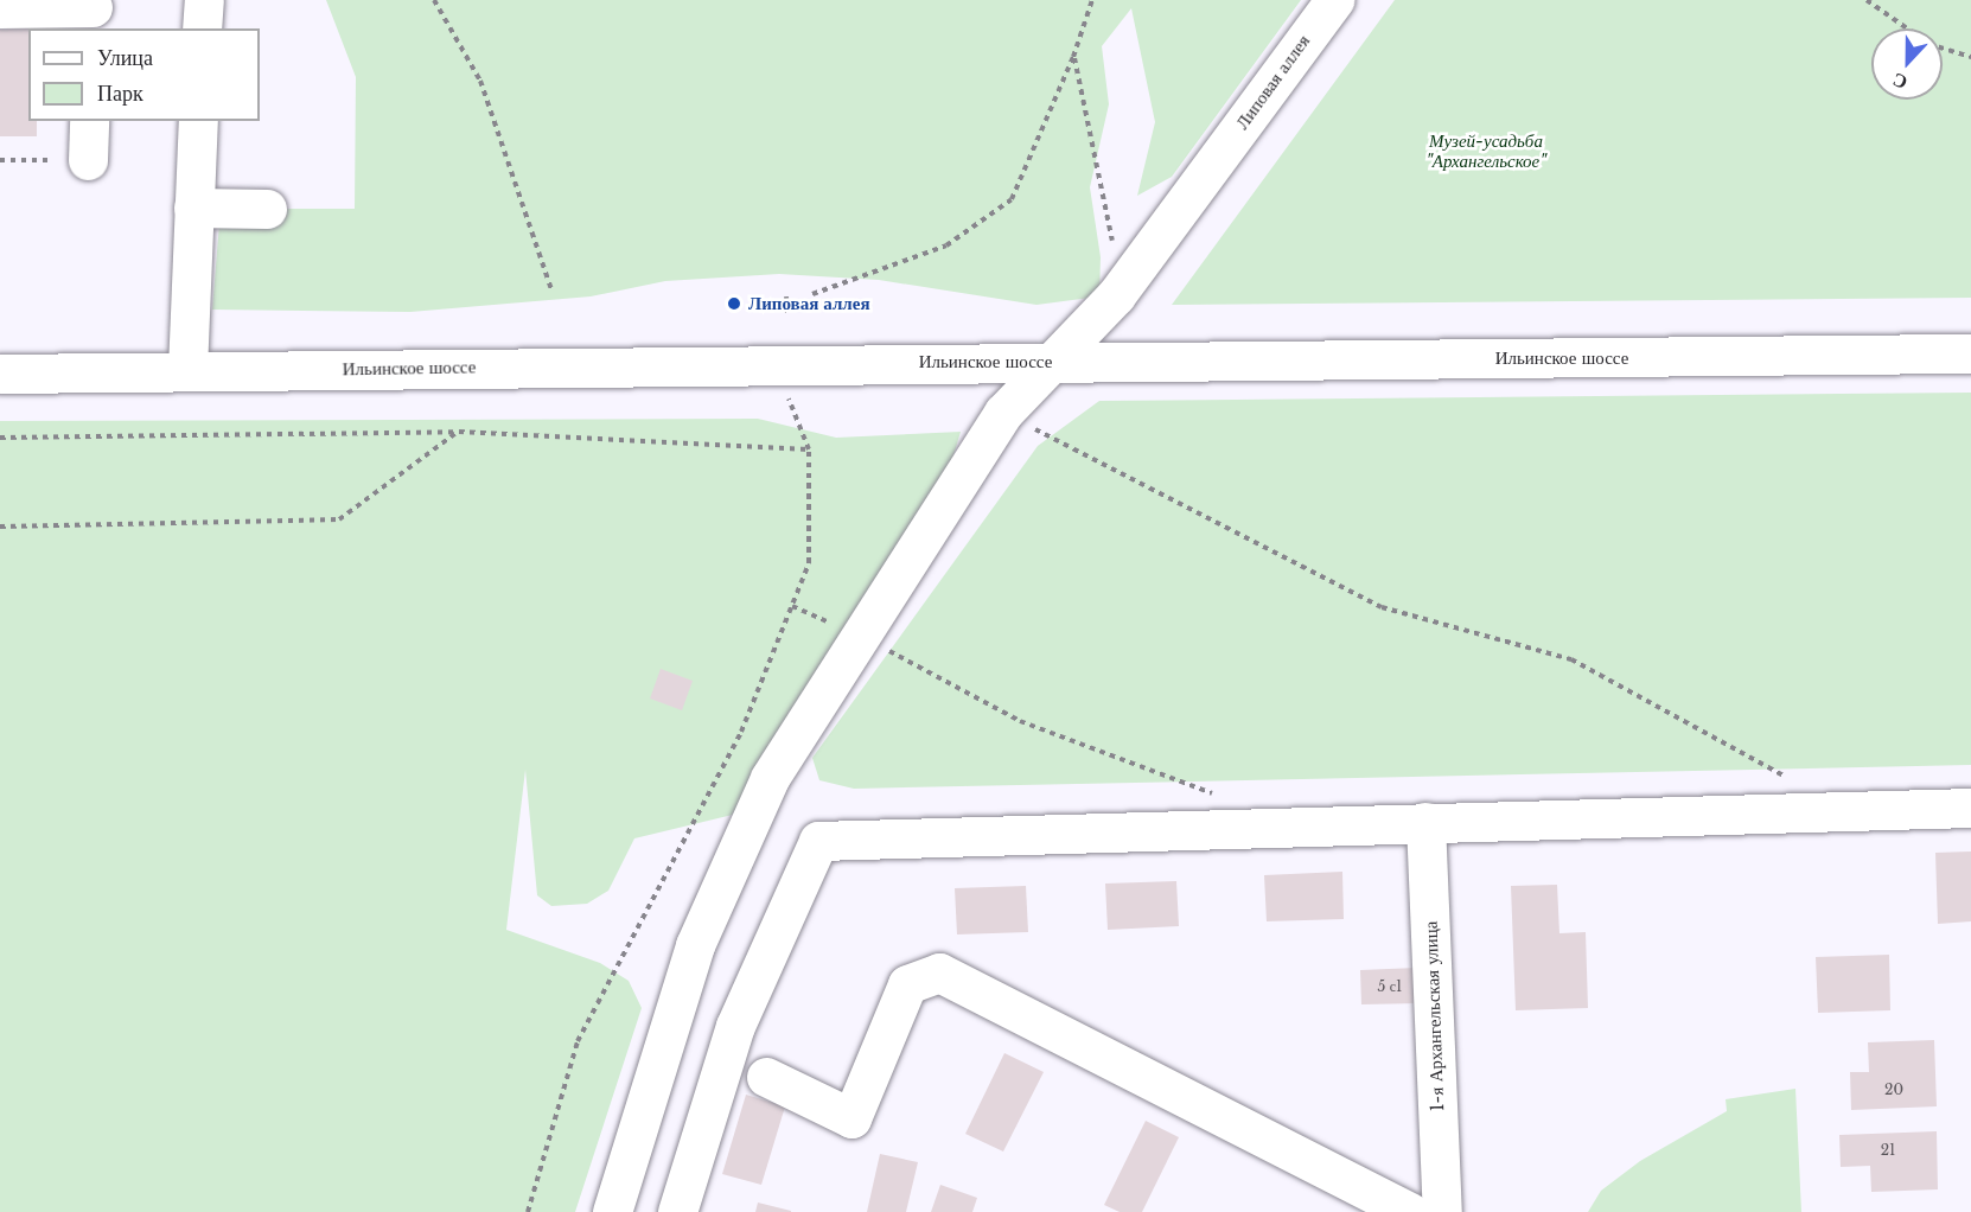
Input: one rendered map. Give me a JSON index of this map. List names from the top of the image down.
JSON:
{
  "streets": {
    "street": ["Липовая аллея", "Ильинское шоссе", "1-я Архангельская улица"]
  },
  "crossings": [
    ["Липовая аллея", "Ильинское шоссе"]
  ],
  "parks": ["Музей-усадьба \"Архангельское\""],
  "places": ["Липовая аллея"],
  "house_numbers": ["5 с1", "20", "21"],
  "legend": ["Улица", "Парк"],
  "north": "bottom"
}
